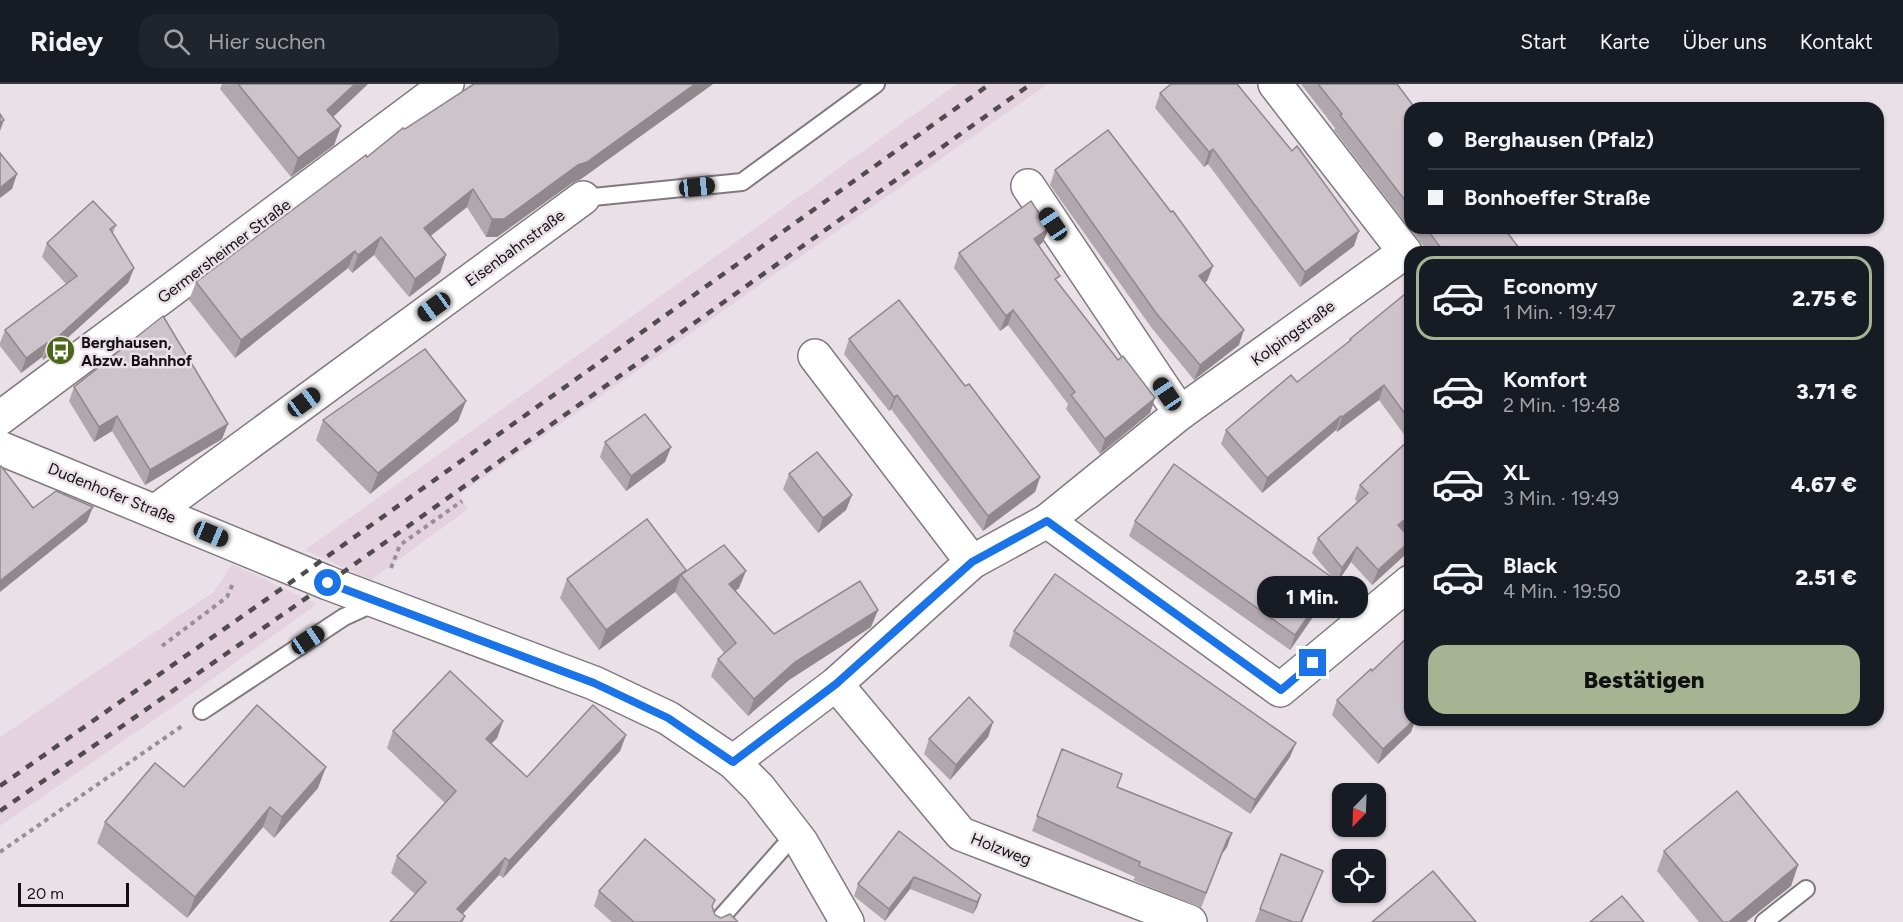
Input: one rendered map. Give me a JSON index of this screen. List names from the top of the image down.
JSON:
{
  "streets": {
    "street": [
      "Eisenbahnstraße",
      "Germersheimer Straße",
      "Kolpingstraße",
      "Dudenhofer Straße",
      "Holzweg"
    ]
  },
  "crossings": [
    ["Eisenbahnstraße", "Dudenhofer Straße"],
    ["Kolpingstraße", "Dudenhofer Straße"],
    ["Kolpingstraße", "Holzweg"]
  ],
  "places": {
    "bus stop": ["Berghausen, Abzw. Bahnhof"]
  },
  "scale_bar": "20 m",
  "north": "bottom left",
  "page": {
    "header": "Ridey",
    "search": "Hier suchen",
    "nav": [
      "Start",
      "Karte",
      "Über uns",
      "Kontakt"
    ],
    "banner": ["Berghausen (Pfalz)", "Bonhoeffer Straße"],
    "list": [
      {
        "name": "Economy",
        "note": "1 Min. · 19:47",
        "value": "2.75 €"
      },
      {
        "name": "Komfort",
        "note": "2 Min. · 19:48",
        "value": "3.71 €"
      },
      {
        "name": "XL",
        "note": "3 Min. · 19:49",
        "value": "4.67 €"
      },
      {
        "name": "Black",
        "note": "4 Min. · 19:50",
        "value": "2.51 €"
      }
    ],
    "bubble": "1 Min.",
    "buttons": "Bestätigen",
    "scale": "20 m"
  }
}
